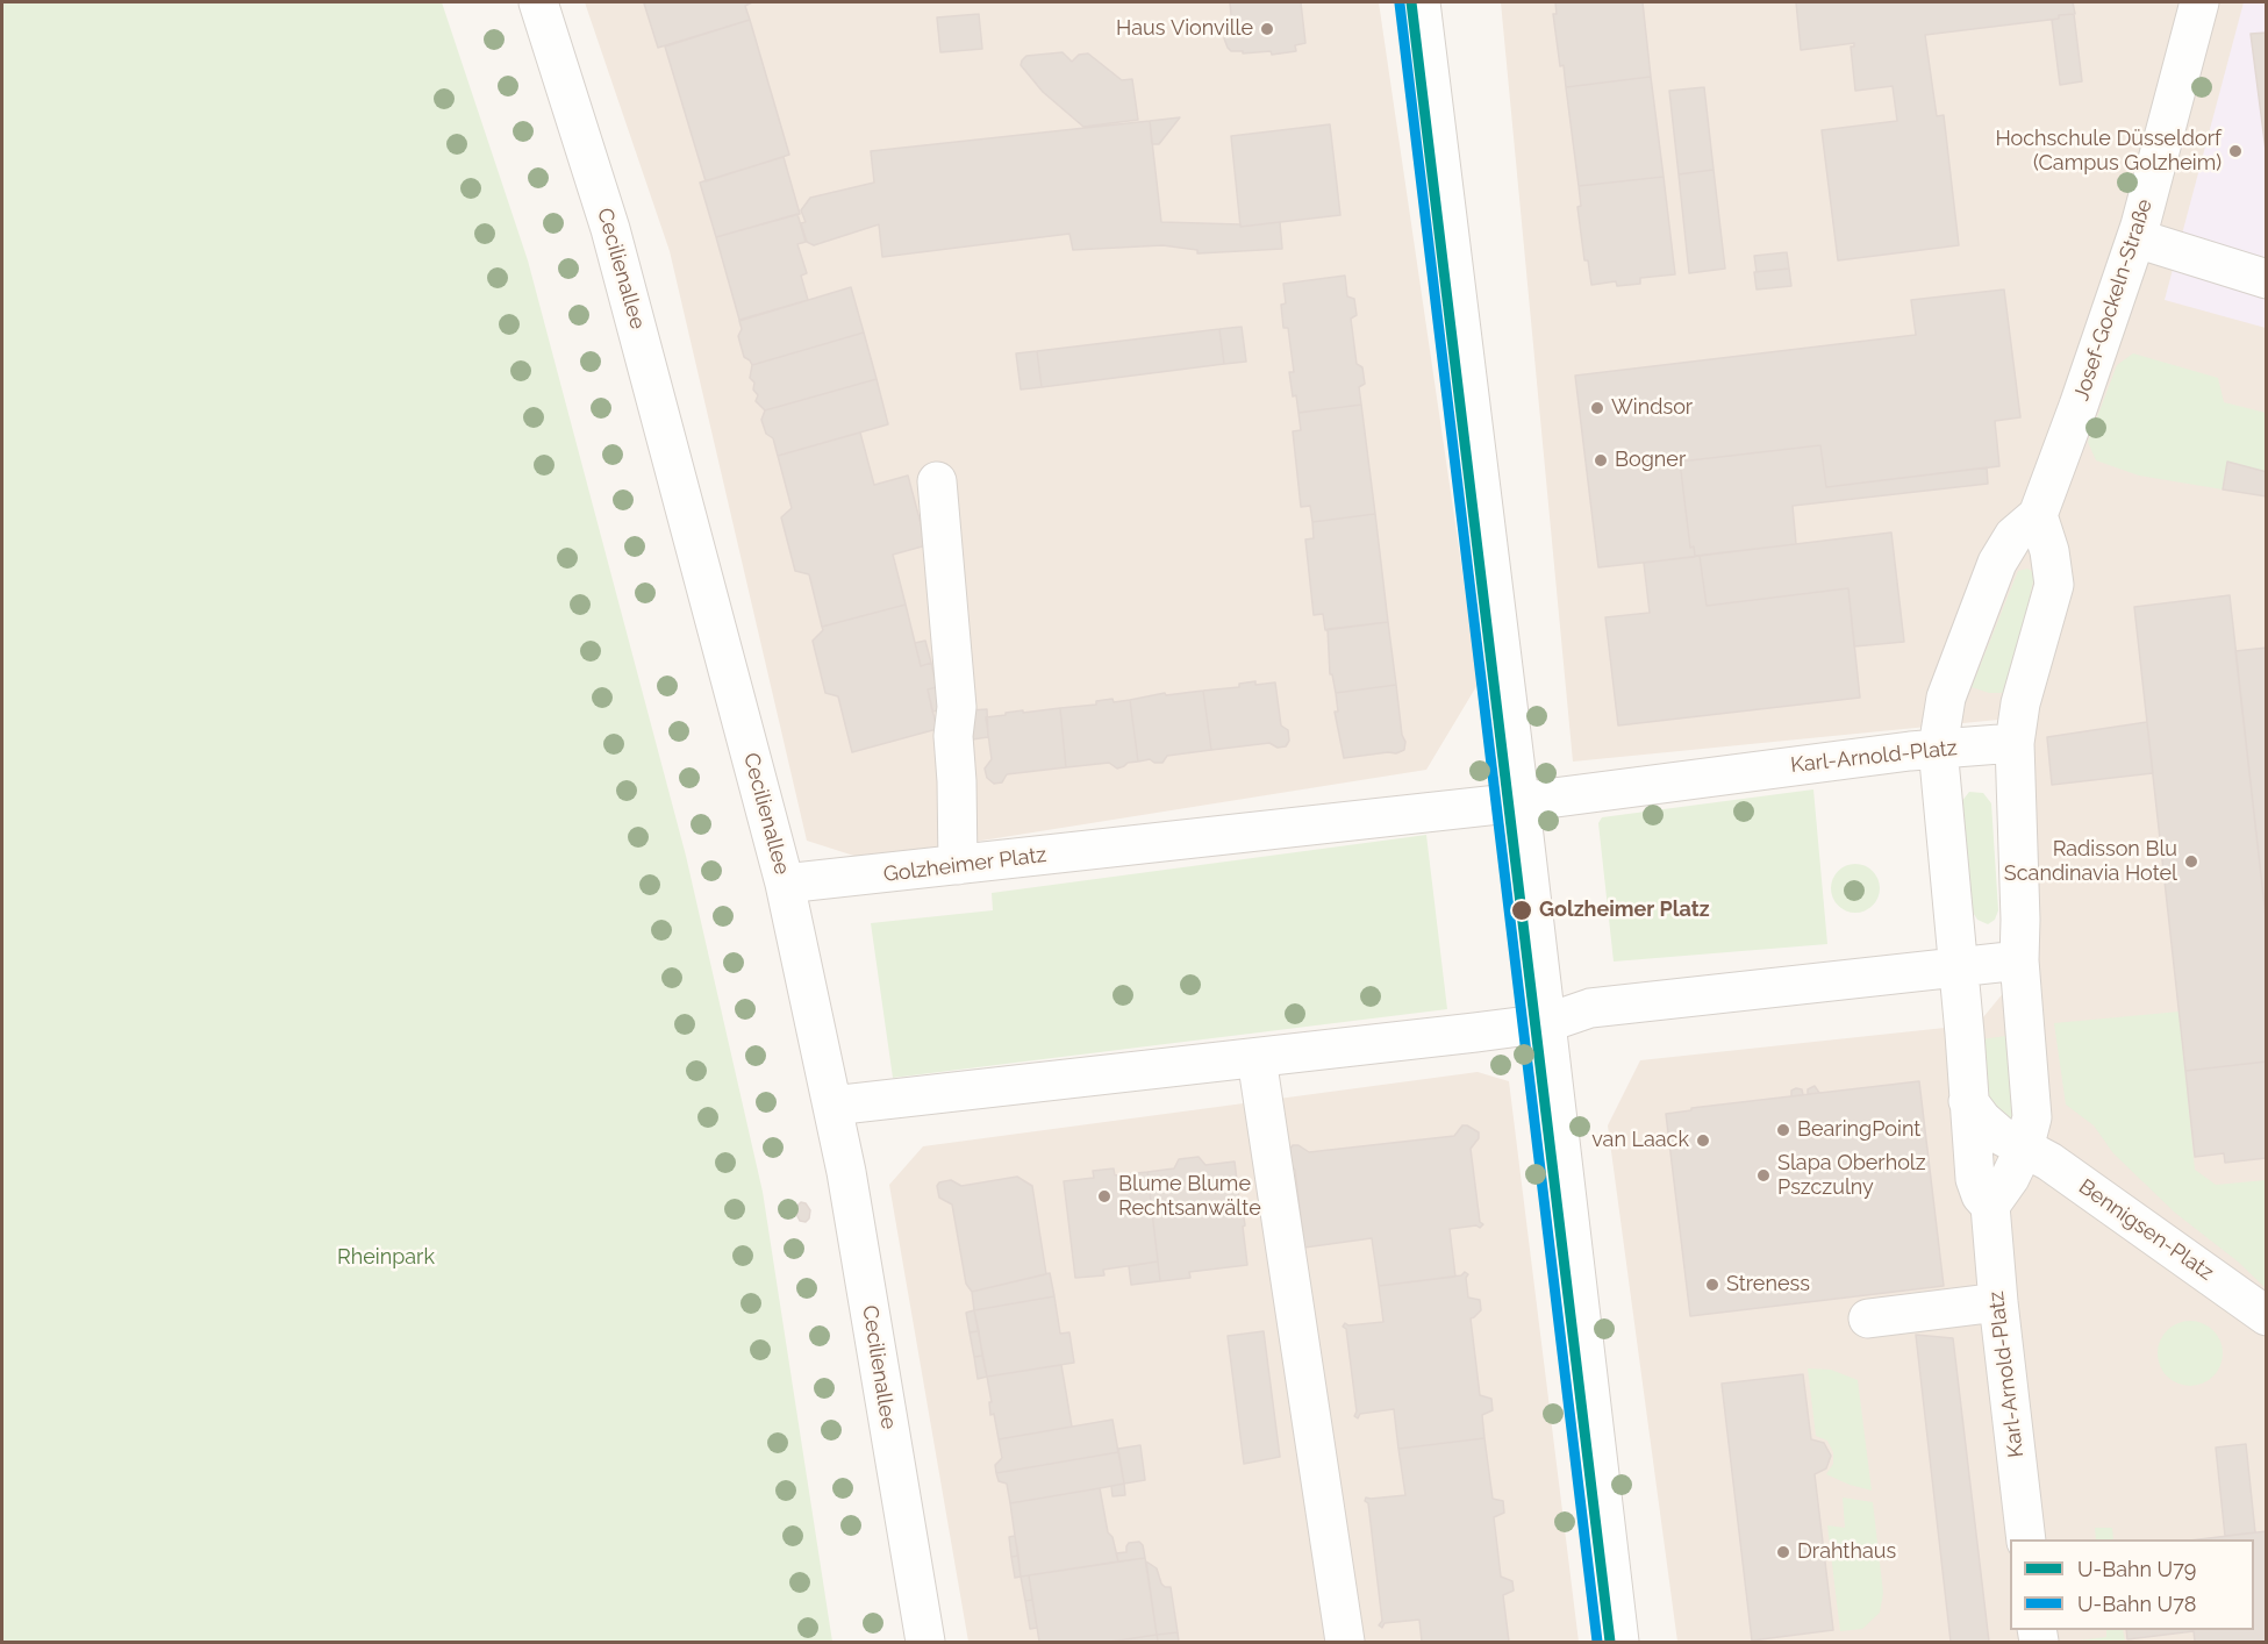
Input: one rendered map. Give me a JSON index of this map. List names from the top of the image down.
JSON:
{
  "streets": {
    "street": [
      "Cecilienallee",
      "Josef-Gockeln-Straße",
      "Karl-Arnold-Platz",
      "Golzheimer Platz",
      "Bennigsen-Platz"
    ]
  },
  "crossings": [
    ["Cecilienallee", "Golzheimer Platz"],
    ["Josef-Gockeln-Straße", "Karl-Arnold-Platz"],
    ["Karl-Arnold-Platz", "Golzheimer Platz"]
  ],
  "parks": ["Rheinpark"],
  "places": [
    "Haus Vionville",
    "Hochschule Düsseldorf (Campus Golzheim)",
    "Windsor",
    "Bogner",
    "Radisson Blu Scandinavia Hotel",
    "Golzheimer Platz",
    "BearingPoint",
    "van Laack",
    "Slapa Oberholz Pszczulny",
    "Blume Blume Rechtsanwälte",
    "Streness",
    "Drahthaus"
  ],
  "lines": ["metro line U79", "metro line U78"],
  "legend": ["U-Bahn U79", "U-Bahn U78"]
}
